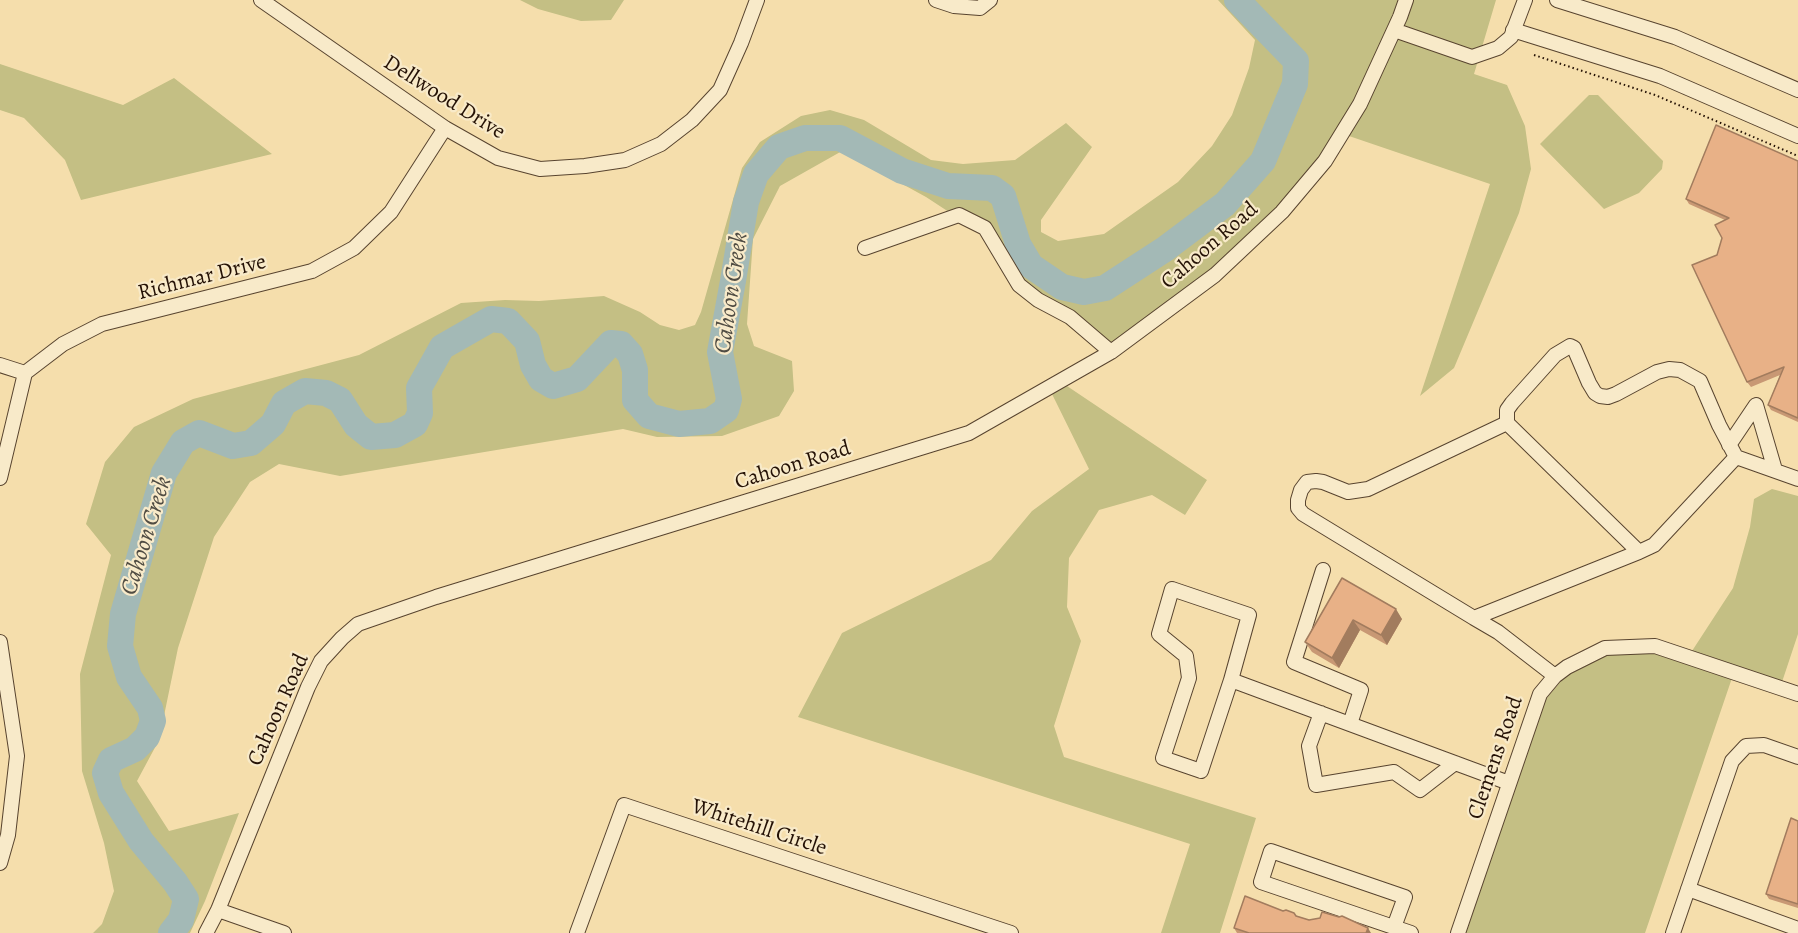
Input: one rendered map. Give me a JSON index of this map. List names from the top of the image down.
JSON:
{
  "streets": {
    "street": [
      "Dellwood Drive",
      "Cahoon Road",
      "Richmar Drive",
      "Clemens Road",
      "Whitehill Circle"
    ]
  },
  "crossings": [
    ["Dellwood Drive", "Richmar Drive"]
  ],
  "water": ["Cahoon Creek"]
}
